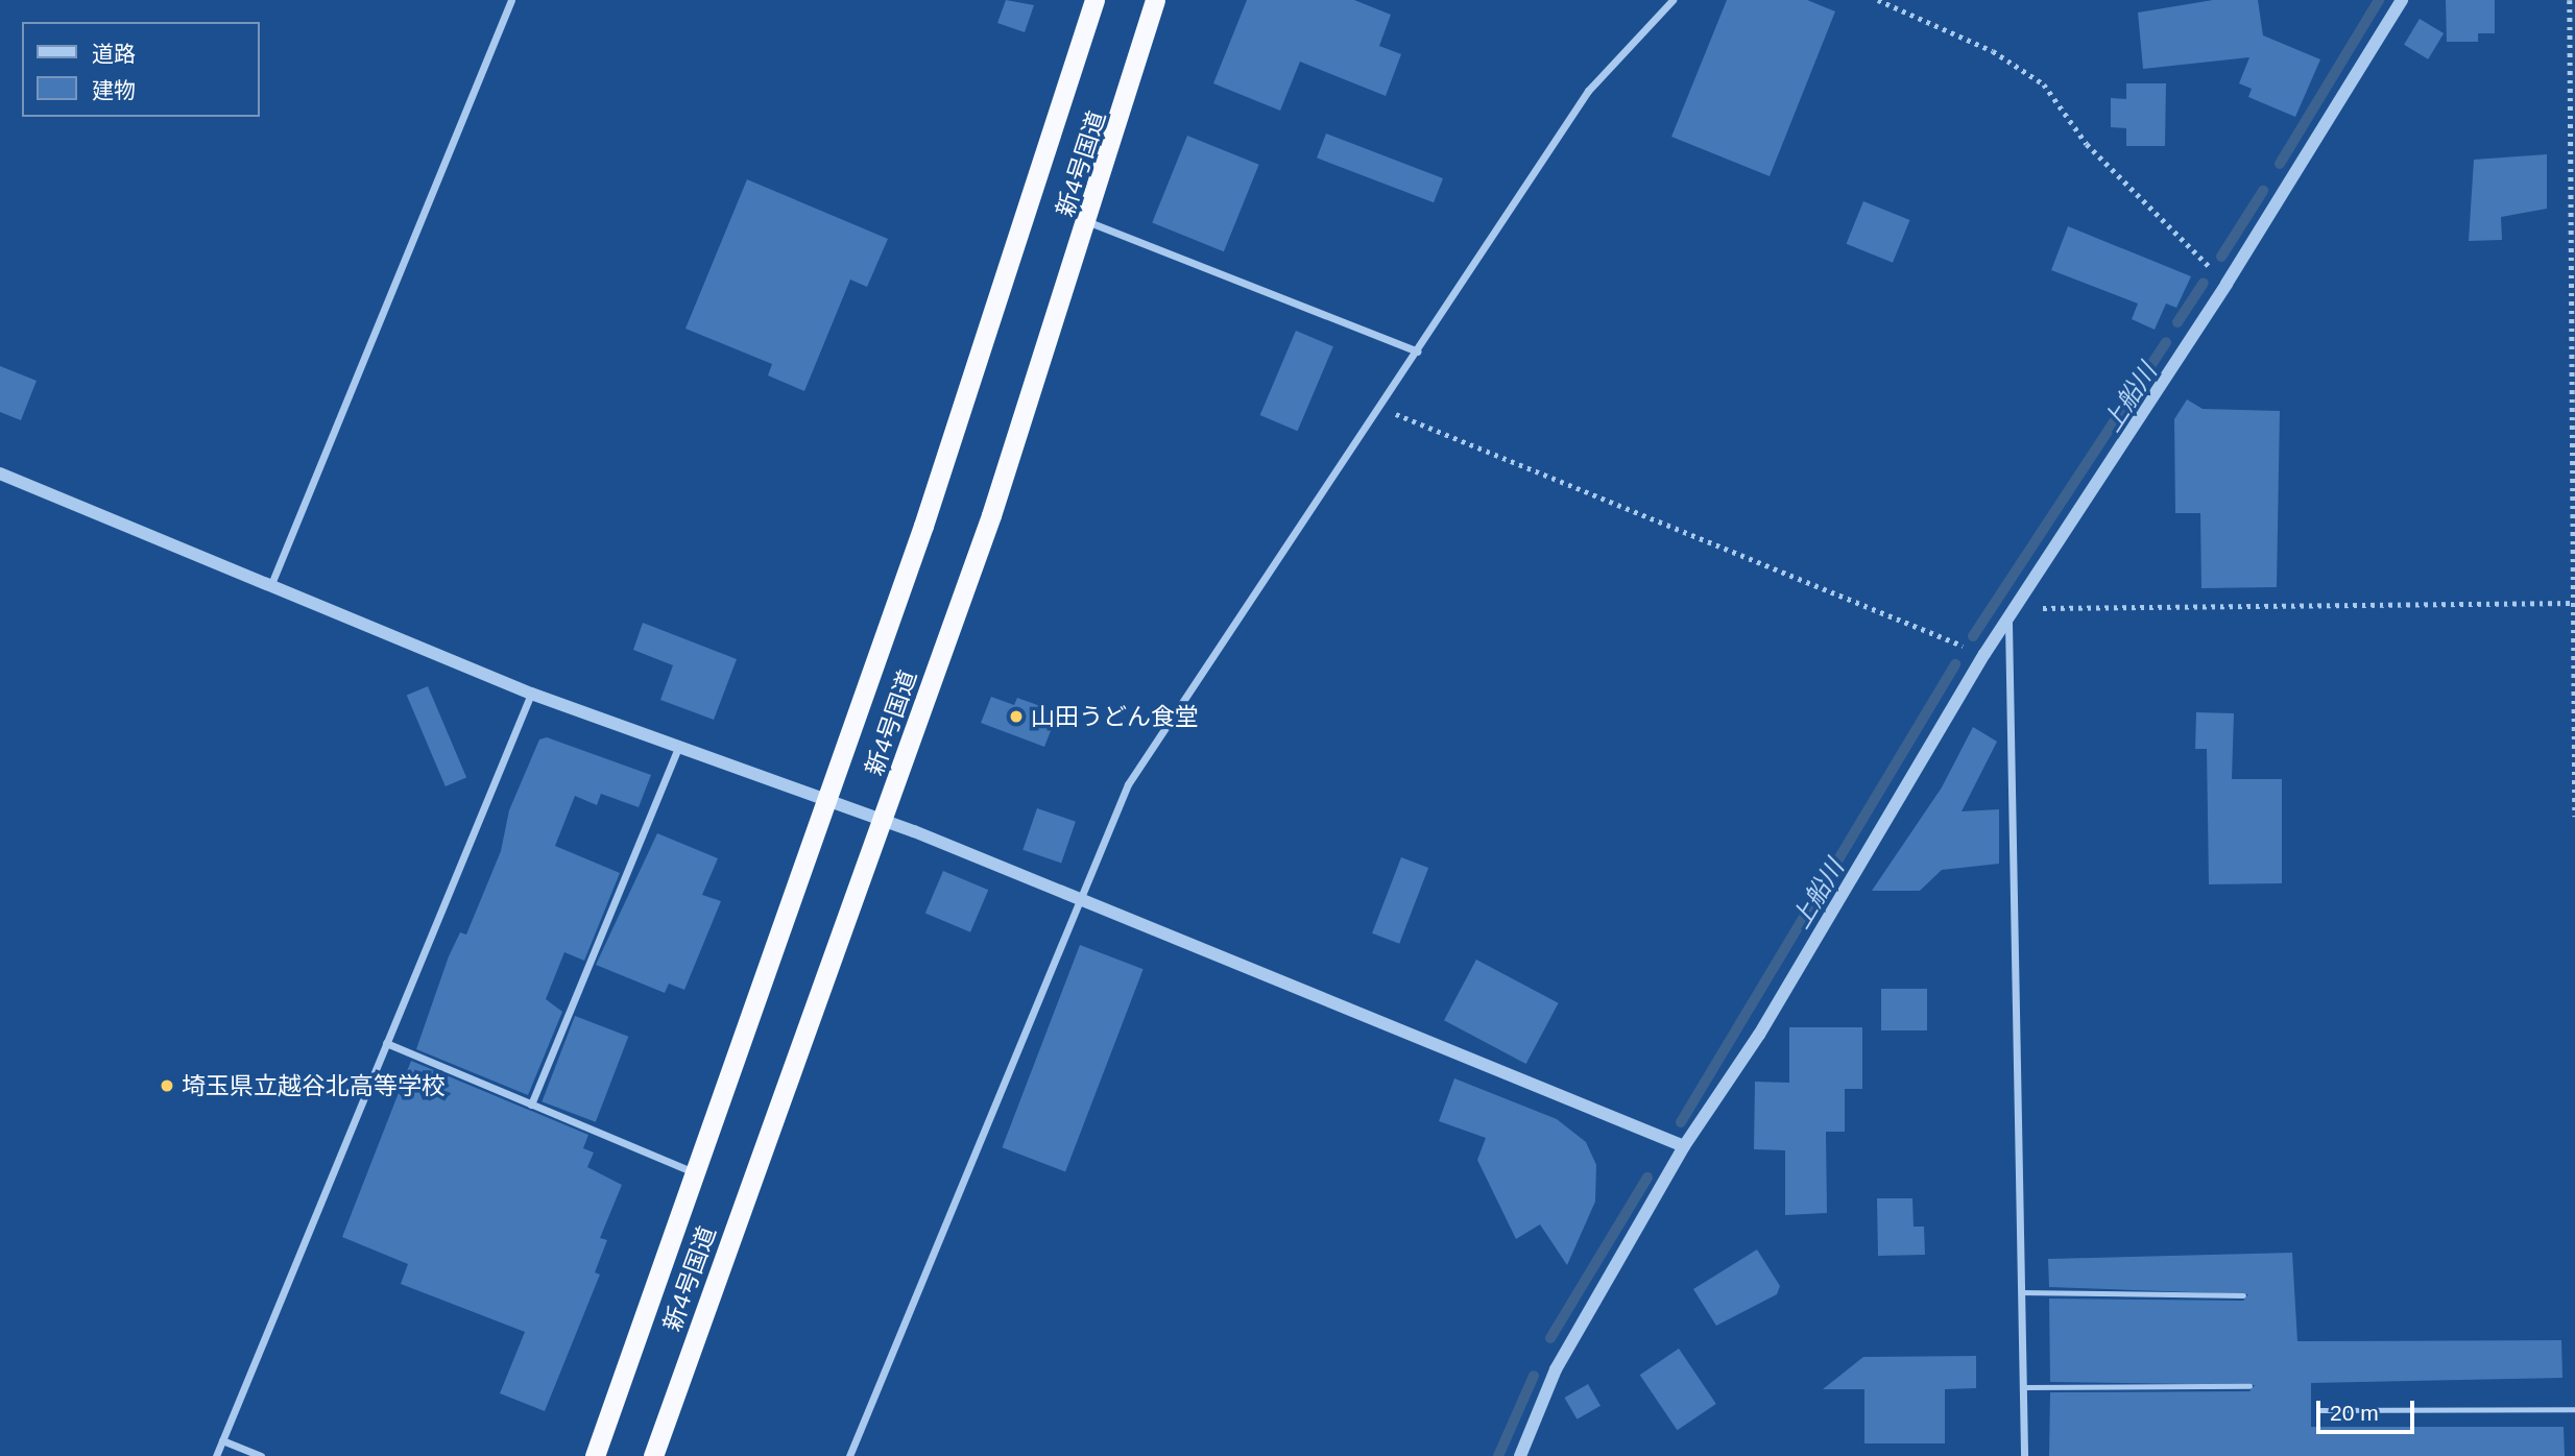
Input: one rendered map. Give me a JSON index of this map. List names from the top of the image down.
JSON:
{
  "streets": {
    "highway": ["新4号国道"]
  },
  "water": ["上船川"],
  "places": ["山田うどん食堂", "埼玉県立越谷北高等学校"],
  "legend": ["道路", "建物"],
  "scale_bar": "20 m"
}
